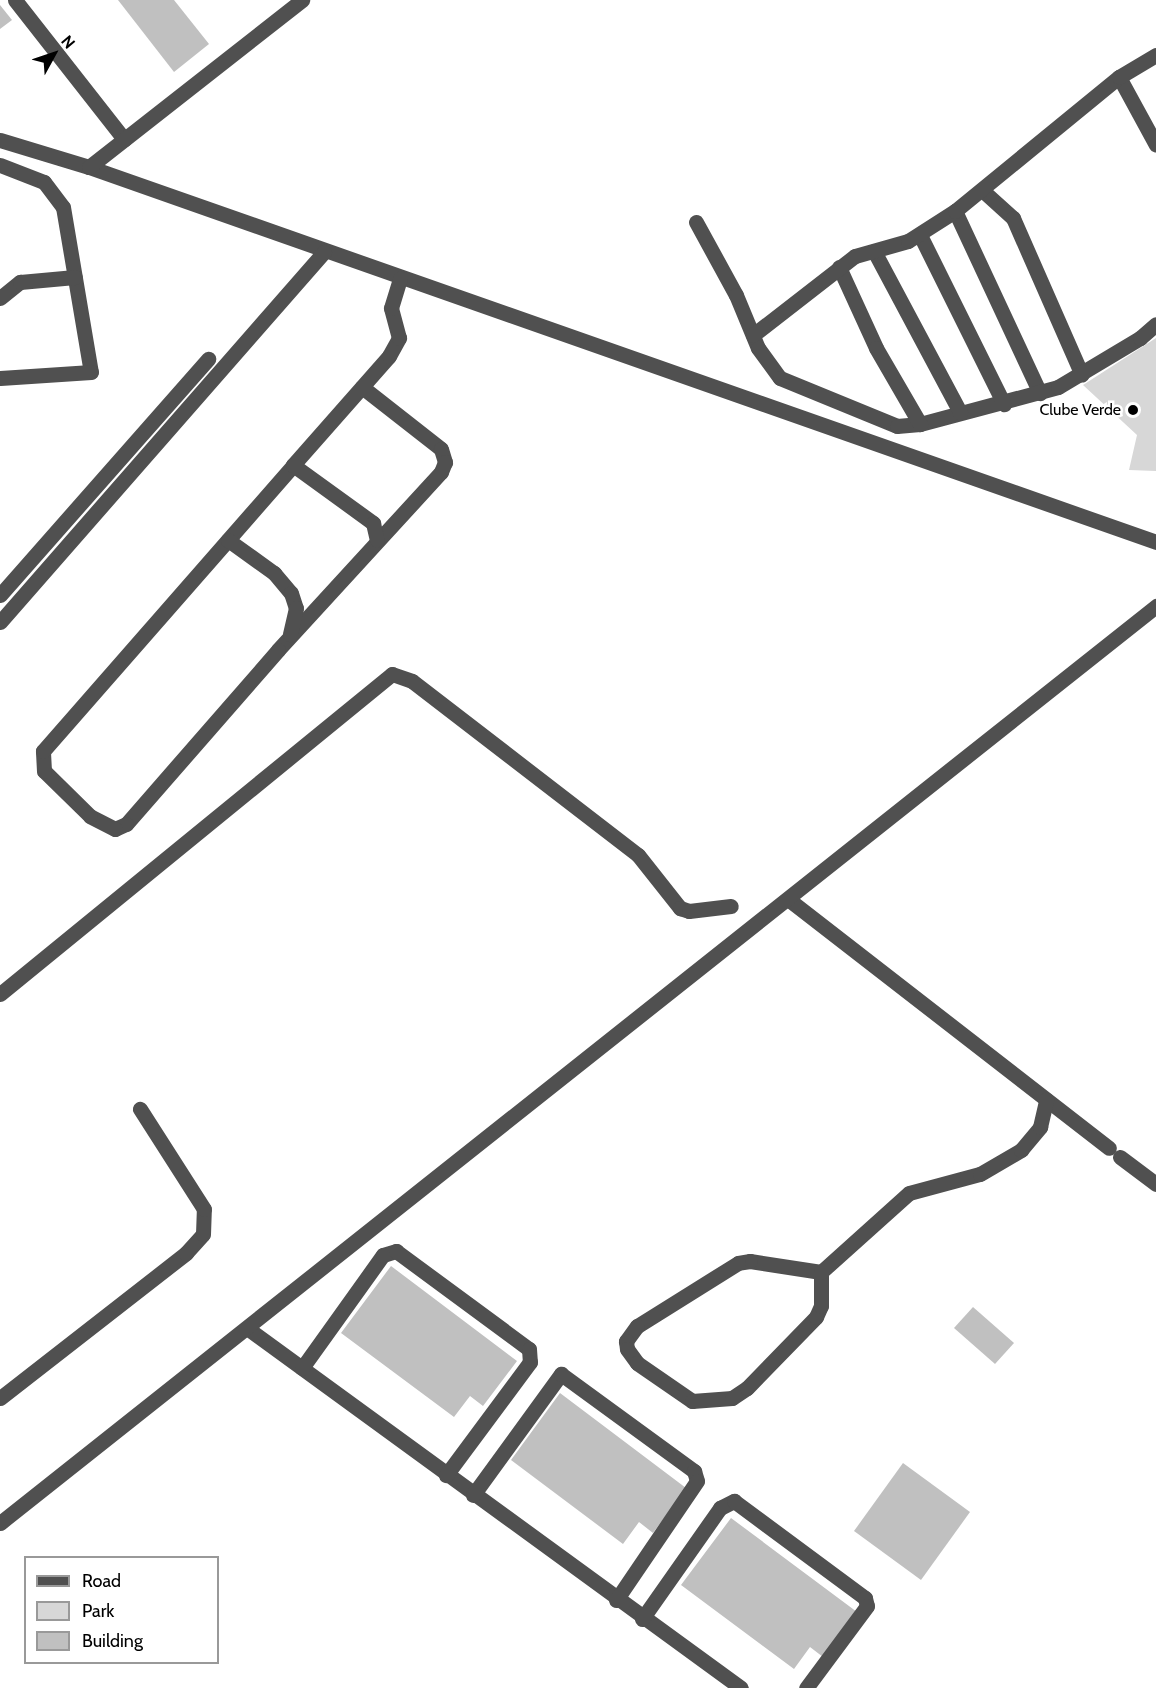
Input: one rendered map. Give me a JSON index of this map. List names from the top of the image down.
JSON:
{
  "places": ["Clube Verde"],
  "legend": ["Road", "Park", "Building"],
  "north": "top right"
}
